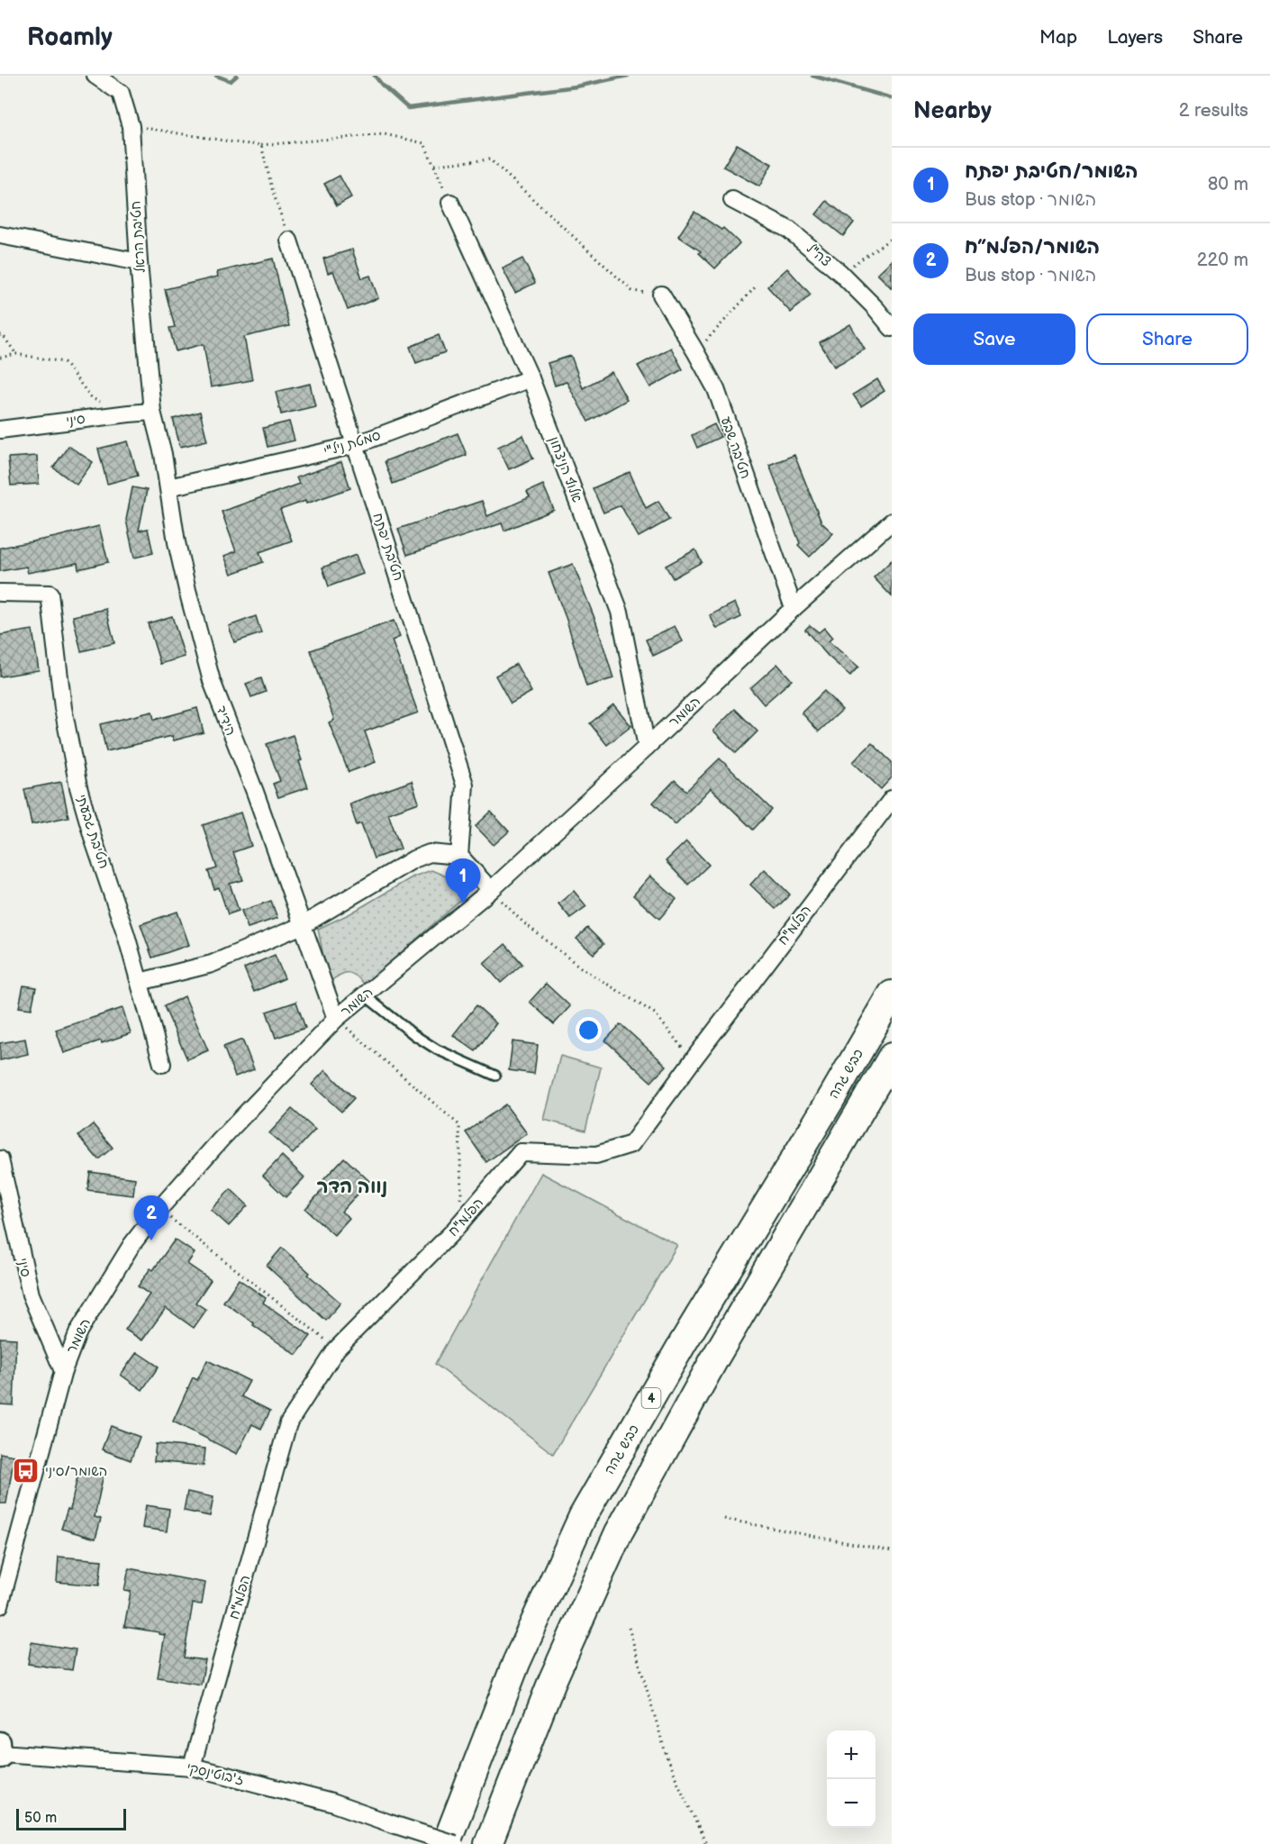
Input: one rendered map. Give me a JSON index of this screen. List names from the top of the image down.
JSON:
{
  "streets": {
    "highway": ["כביש גהה", "4"],
    "street": [
      "חטיבת הראל",
      "צה\"ל",
      "סיני",
      "סמטת ניל\"י",
      "חטיבה שבע",
      "אלוף הניצחון",
      "חטיבת יפתח",
      "השומר",
      "הידיד",
      "חטיבת גבעתי",
      "הפלמ\"ח",
      "ז'בוטינסקי"
    ]
  },
  "crossings": [
    ["חטיבת הראל", "סיני"],
    ["חטיבת הראל", "הידיד"],
    ["סיני", "השומר"],
    ["סיני", "הידיד"],
    ["סמטת ניל\"י", "אלוף הניצחון"],
    ["סמטת ניל\"י", "חטיבת יפתח"],
    ["סמטת ניל\"י", "הידיד"],
    ["חטיבה שבע", "השומר"],
    ["אלוף הניצחון", "השומר"],
    ["השומר", "הידיד"],
    ["הפלמ\"ח", "ז'בוטינסקי"]
  ],
  "districts": ["נווה הדר"],
  "places": {
    "bus stop": ["השומר/סיני"]
  },
  "scale_bar": "50 m",
  "page": {
    "header": "Roamly",
    "nav": ["Map", "Layers", "Share"],
    "heading": ["Nearby", "2 results"],
    "list": [
      {
        "mark": "1",
        "name": "השומר/חטיבת יפתח",
        "note": "Bus stop · השומר",
        "value": "80 m"
      },
      {
        "mark": "2",
        "name": "השומר/הפלמ״ח",
        "note": "Bus stop · השומר",
        "value": "220 m"
      }
    ],
    "buttons": ["Save", "Share"],
    "pins": ["1", "2"],
    "map_buttons": ["+", "−"],
    "scale": "50 m"
  }
}
